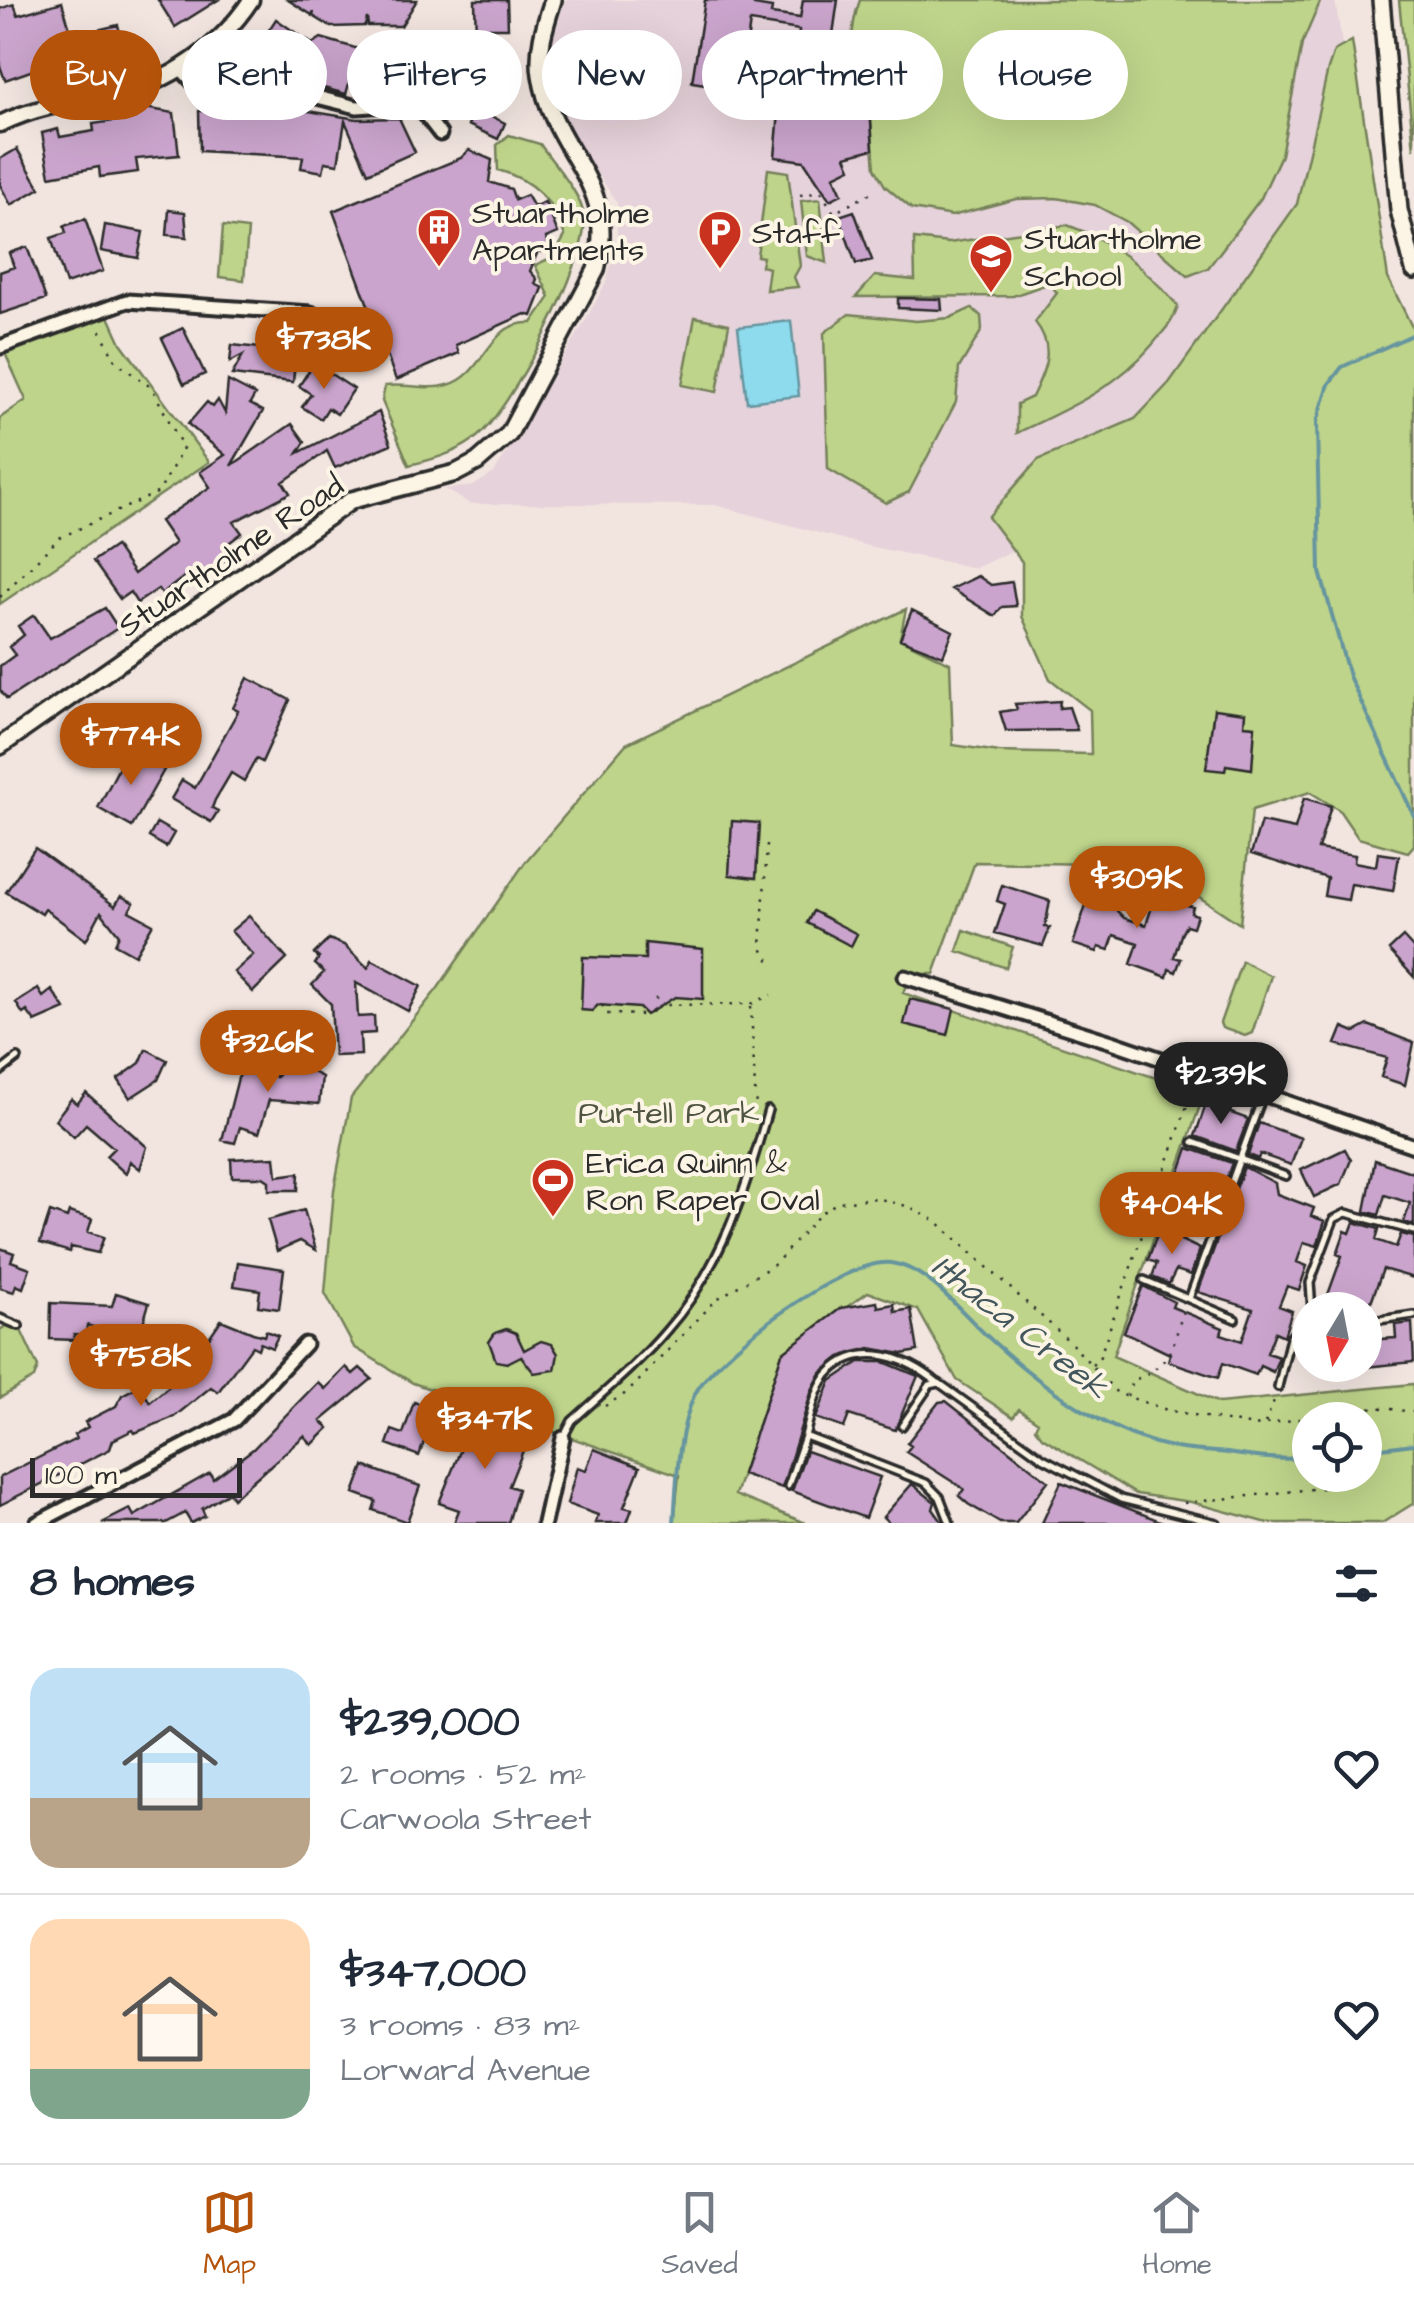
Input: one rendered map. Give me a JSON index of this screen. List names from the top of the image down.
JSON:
{
  "streets": {
    "main road": ["Stuartholme Road"]
  },
  "water": ["Ithaca Creek"],
  "parks": ["Purtell Park"],
  "places": {
    "building": ["Stuartholme Apartments"],
    "parking": ["Staff"],
    "school or university": ["Stuartholme School"],
    "sports": ["Erica Quinn & Ron Raper Oval"]
  },
  "scale_bar": "100 m",
  "north": "bottom",
  "page": {
    "chip": [
      "Buy",
      "Rent",
      "Filters",
      "New",
      "Apartment",
      "House"
    ],
    "price": [
      "$738K",
      "$774K",
      "$309K",
      "$326K",
      "$239K",
      "$404K",
      "$758K",
      "$347K"
    ],
    "scale": "100 m",
    "heading": "8 homes",
    "list": [
      {
        "name": "$239,000",
        "note": "2 rooms · 52 m² · Carwoola Street"
      },
      {
        "name": "$347,000",
        "note": "3 rooms · 83 m² · Lorward Avenue"
      }
    ],
    "tabs": ["Map", "Saved", "Home"]
  }
}
